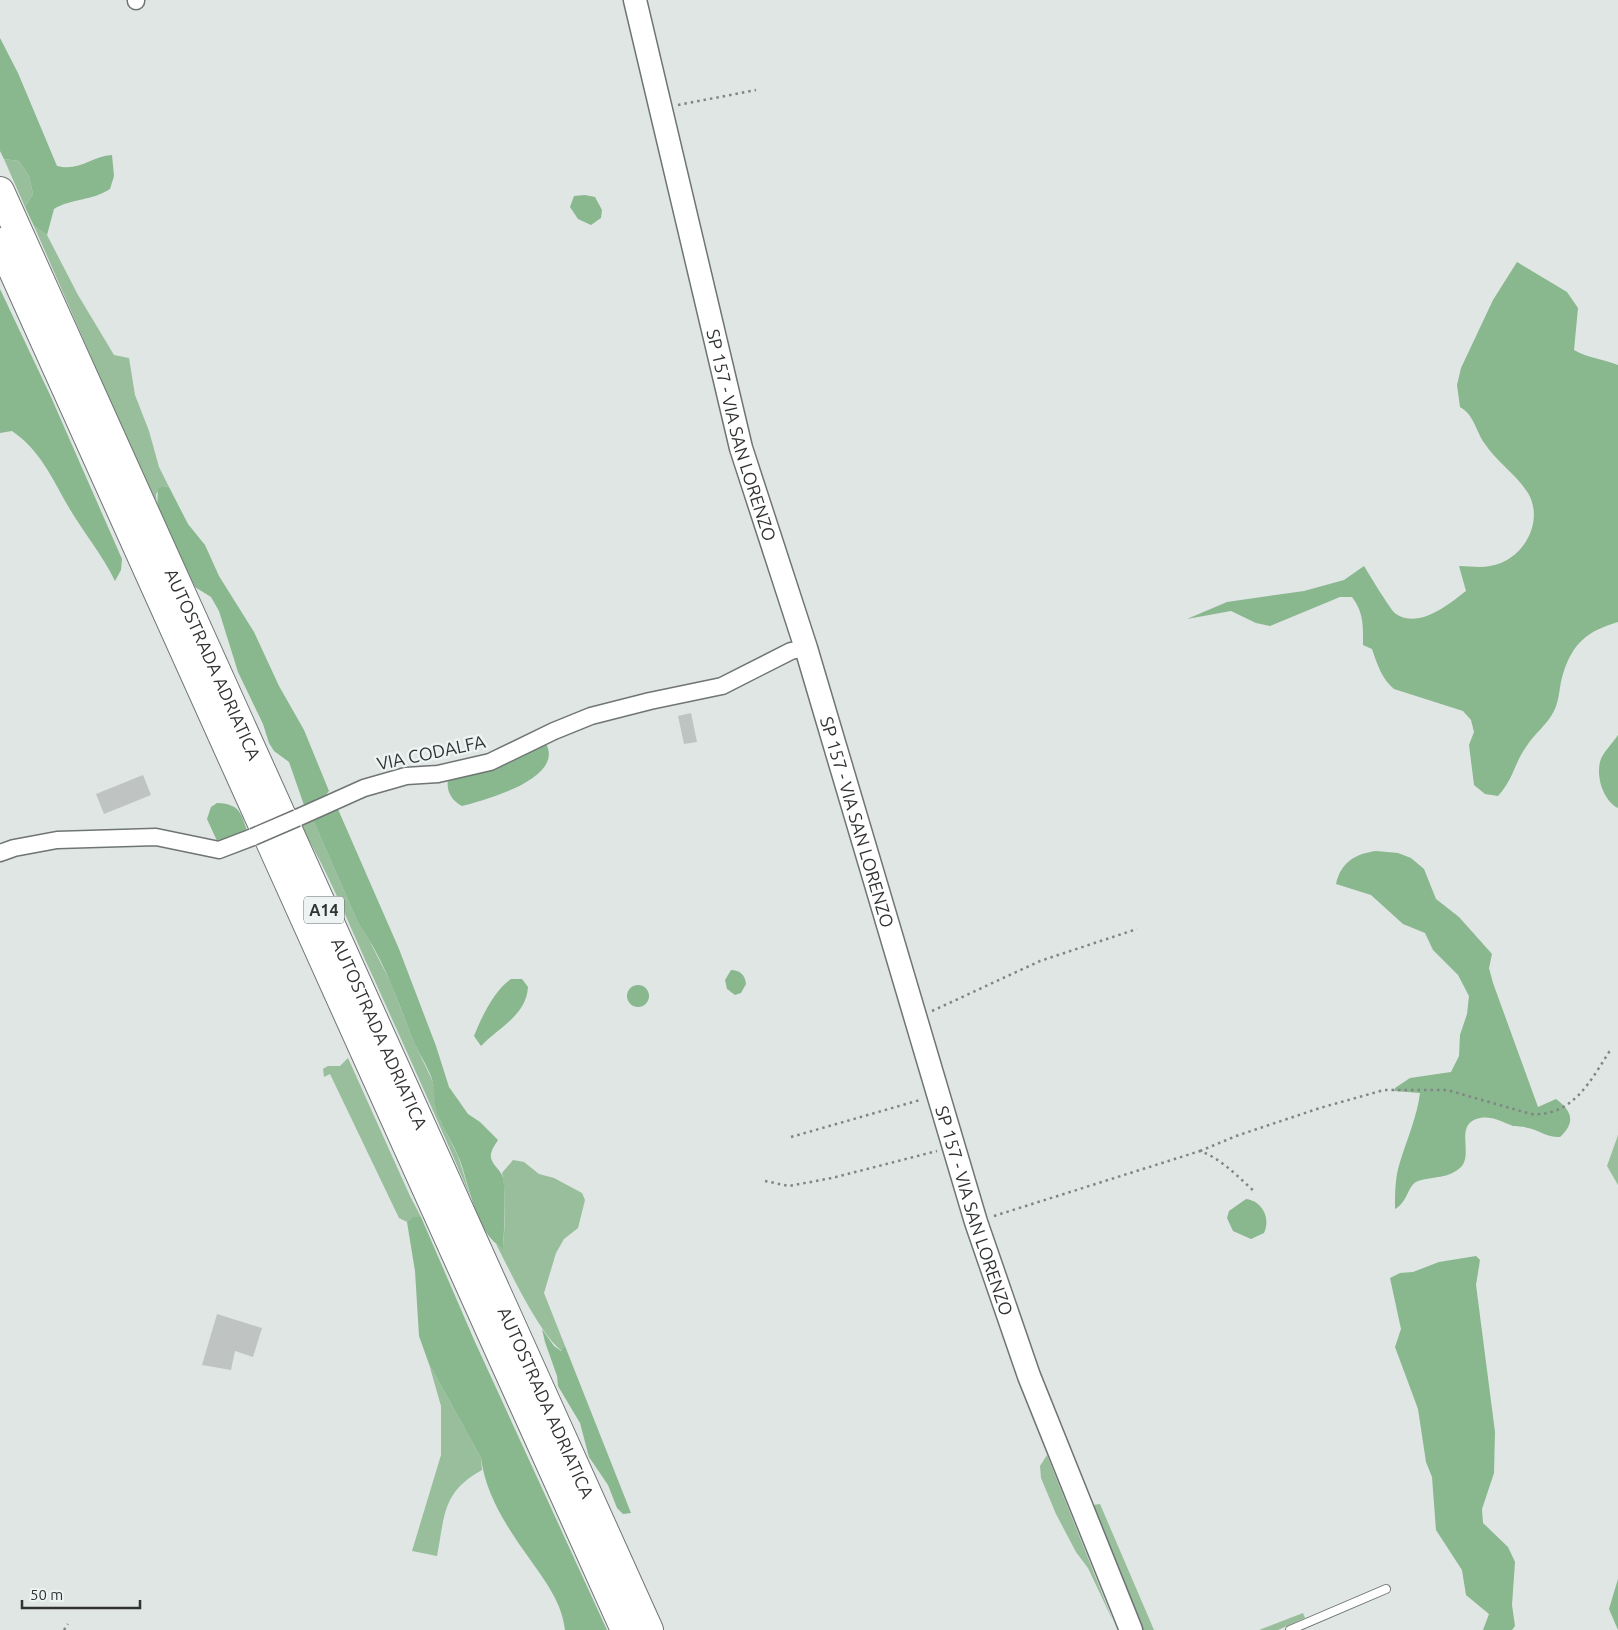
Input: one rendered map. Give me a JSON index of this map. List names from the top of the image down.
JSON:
{
  "streets": {
    "highway": ["AUTOSTRADA ADRIATICA", "A14"],
    "main road": ["SP 157 - VIA SAN LORENZO"],
    "street": ["VIA CODALFA"]
  },
  "crossings": [
    ["SP 157 - VIA SAN LORENZO", "VIA CODALFA"]
  ],
  "scale_bar": "50 m"
}
